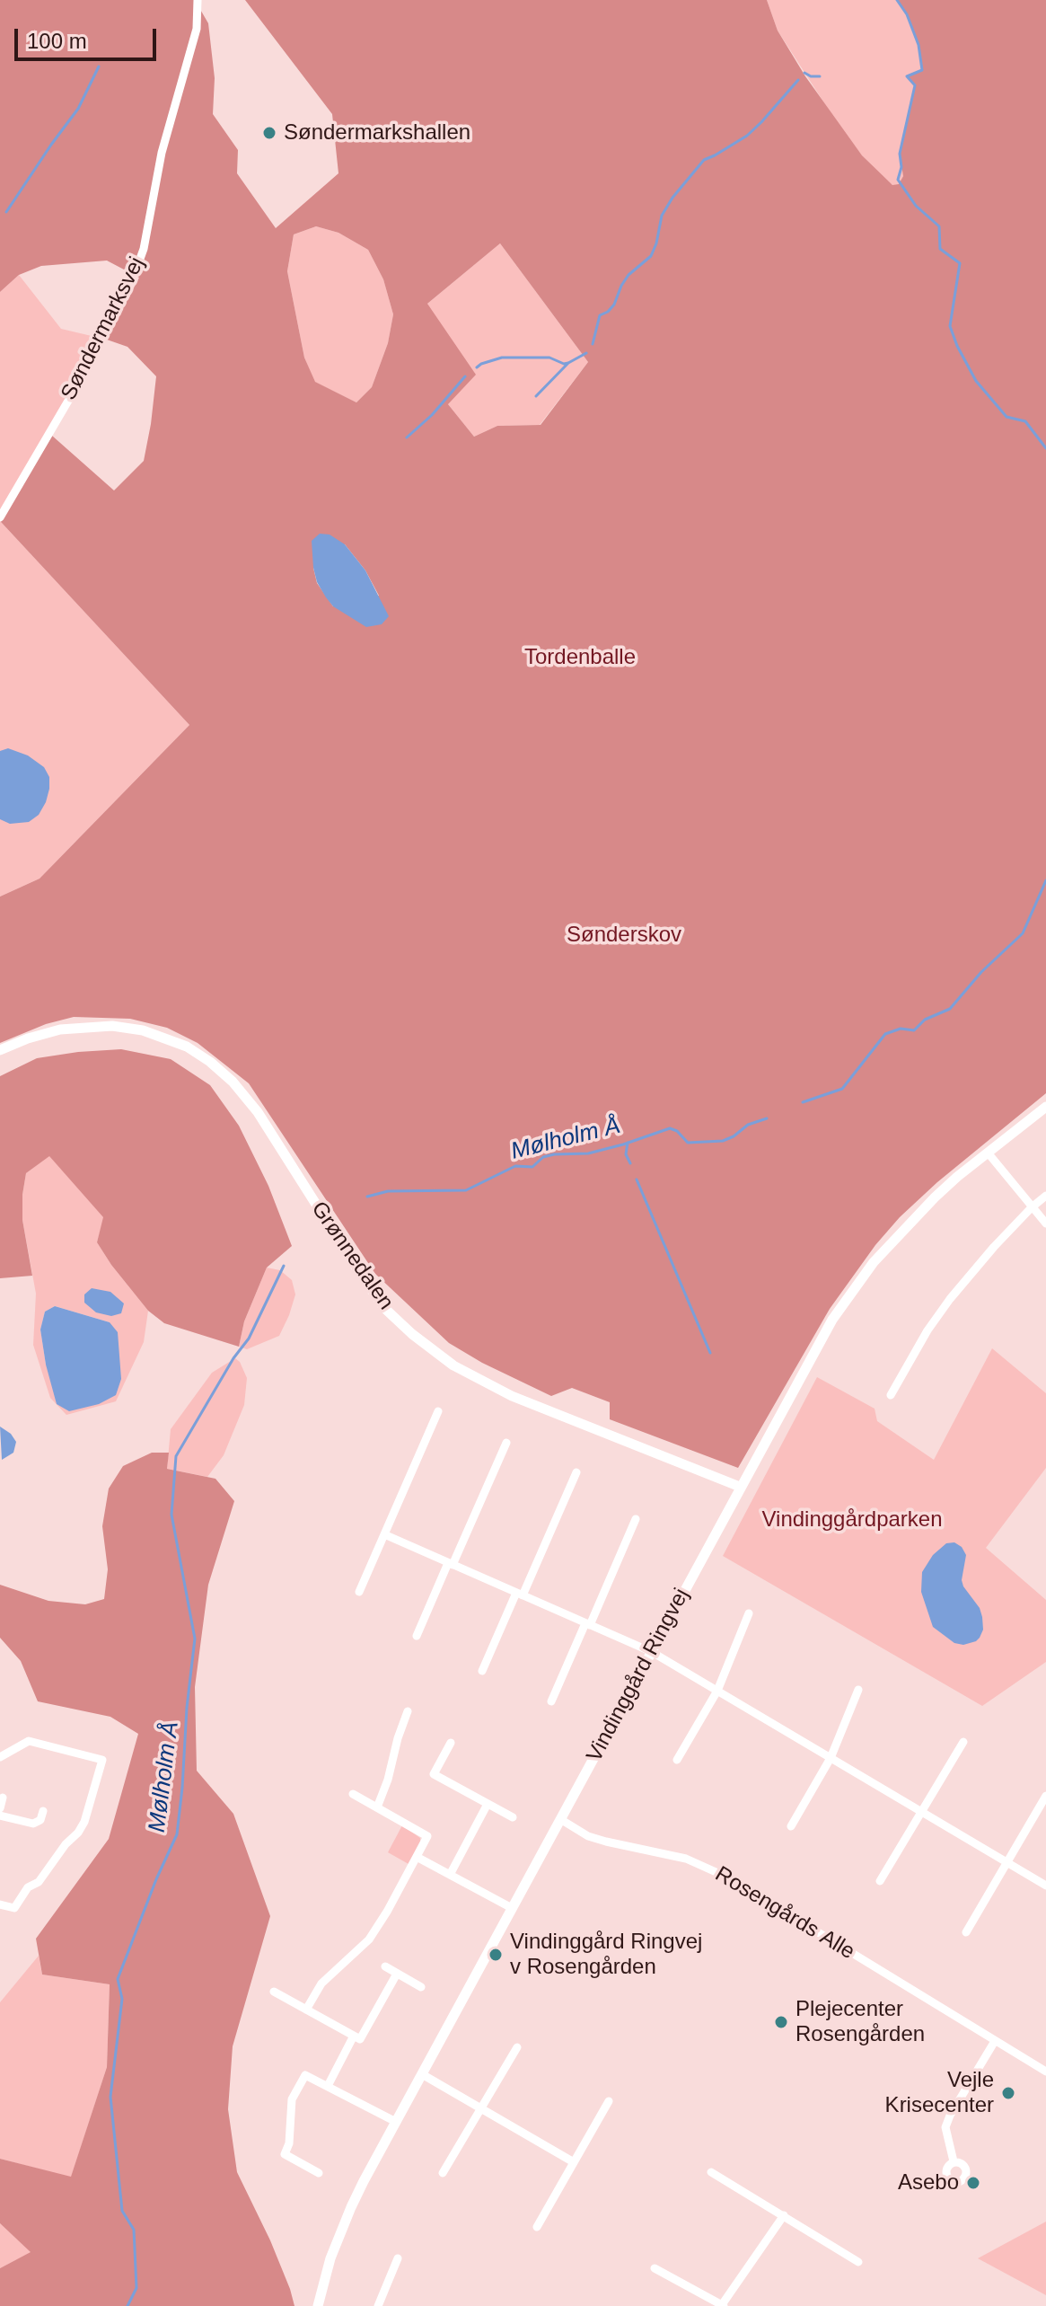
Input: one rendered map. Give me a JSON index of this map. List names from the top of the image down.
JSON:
{
  "streets": {
    "street": [
      "Søndermarksvej",
      "Grønnedalen",
      "Vindinggård Ringvej",
      "Rosengårds Alle"
    ]
  },
  "crossings": [
    ["Grønnedalen", "Vindinggård Ringvej"],
    ["Vindinggård Ringvej", "Rosengårds Alle"]
  ],
  "water": ["Mølholm Å"],
  "parks": ["Tordenballe", "Sønderskov", "Vindinggårdparken"],
  "places": [
    "Søndermarkshallen",
    "Vindinggård Ringvej v Rosengården",
    "Plejecenter Rosengården",
    "Vejle Krisecenter",
    "Asebo"
  ],
  "scale_bar": "100 m"
}
